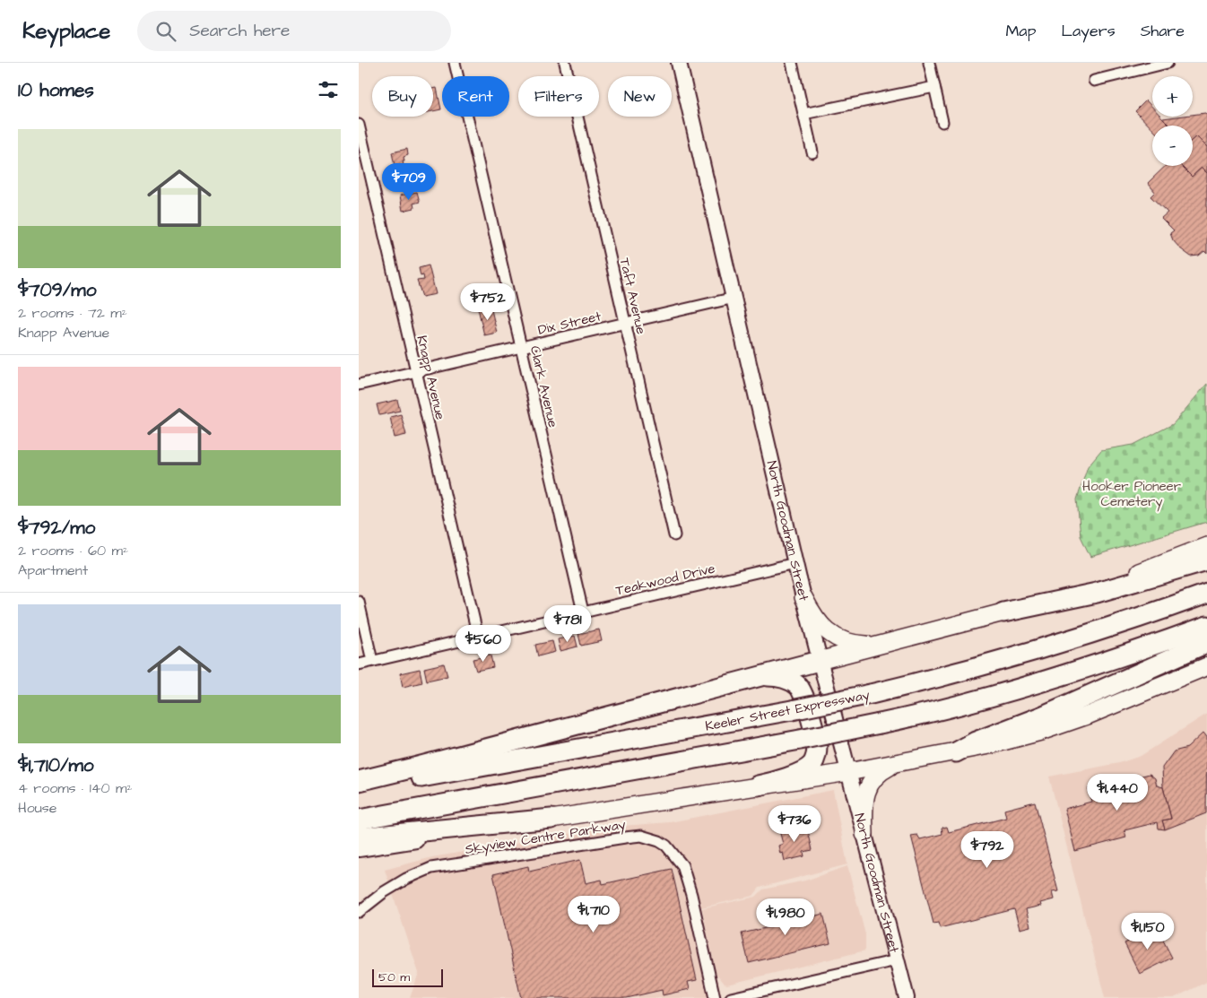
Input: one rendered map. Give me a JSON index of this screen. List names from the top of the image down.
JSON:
{
  "streets": {
    "highway": ["Keeler Street Expressway"],
    "main road": ["North Goodman Street"],
    "street": [
      "Taft Avenue",
      "Dix Street",
      "Knapp Avenue",
      "Clark Avenue",
      "Teakwood Drive",
      "Skyview Centre Parkway"
    ]
  },
  "crossings": [
    ["Taft Avenue", "Dix Street"],
    ["Dix Street", "Knapp Avenue"],
    ["Dix Street", "Clark Avenue"],
    ["Dix Street", "North Goodman Street"],
    ["Knapp Avenue", "Teakwood Drive"],
    ["Clark Avenue", "Teakwood Drive"],
    ["North Goodman Street", "Teakwood Drive"]
  ],
  "parks": ["Hooker Pioneer Cemetery"],
  "scale_bar": "50 m",
  "page": {
    "header": "Keyplace",
    "search": "Search here",
    "nav": ["Map", "Layers", "Share"],
    "heading": "10 homes",
    "map_buttons": ["+", "−"],
    "chip": [
      "Buy",
      "Rent",
      "Filters",
      "New"
    ],
    "list": [
      {
        "name": "$709/mo",
        "note": "2 rooms · 72 m² · Knapp Avenue"
      },
      {
        "name": "$792/mo",
        "note": "2 rooms · 60 m² · Apartment"
      },
      {
        "name": "$1,710/mo",
        "note": "4 rooms · 140 m² · House"
      }
    ],
    "price": [
      "$709",
      "$752",
      "$781",
      "$560",
      "$1,440",
      "$736",
      "$792",
      "$1,710",
      "$1,980",
      "$1,150"
    ],
    "scale": "50 m"
  }
}
